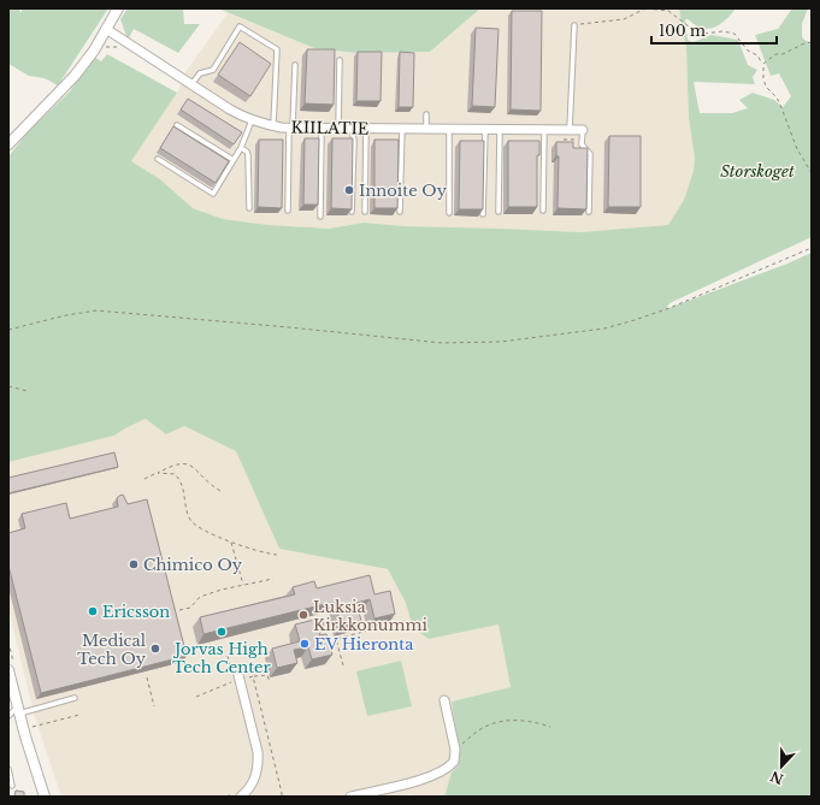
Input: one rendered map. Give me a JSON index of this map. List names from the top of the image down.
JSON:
{
  "streets": {
    "street": ["KIILATIE"]
  },
  "parks": ["Storskoget"],
  "places": [
    "Innoite Oy",
    "Chimico Oy",
    "Ericsson",
    "Luksia Kirkkonummi",
    "Jorvas High Tech Center",
    "EV Hieronta",
    "Medical Tech Oy"
  ],
  "scale_bar": "100 m",
  "north": "bottom"
}
